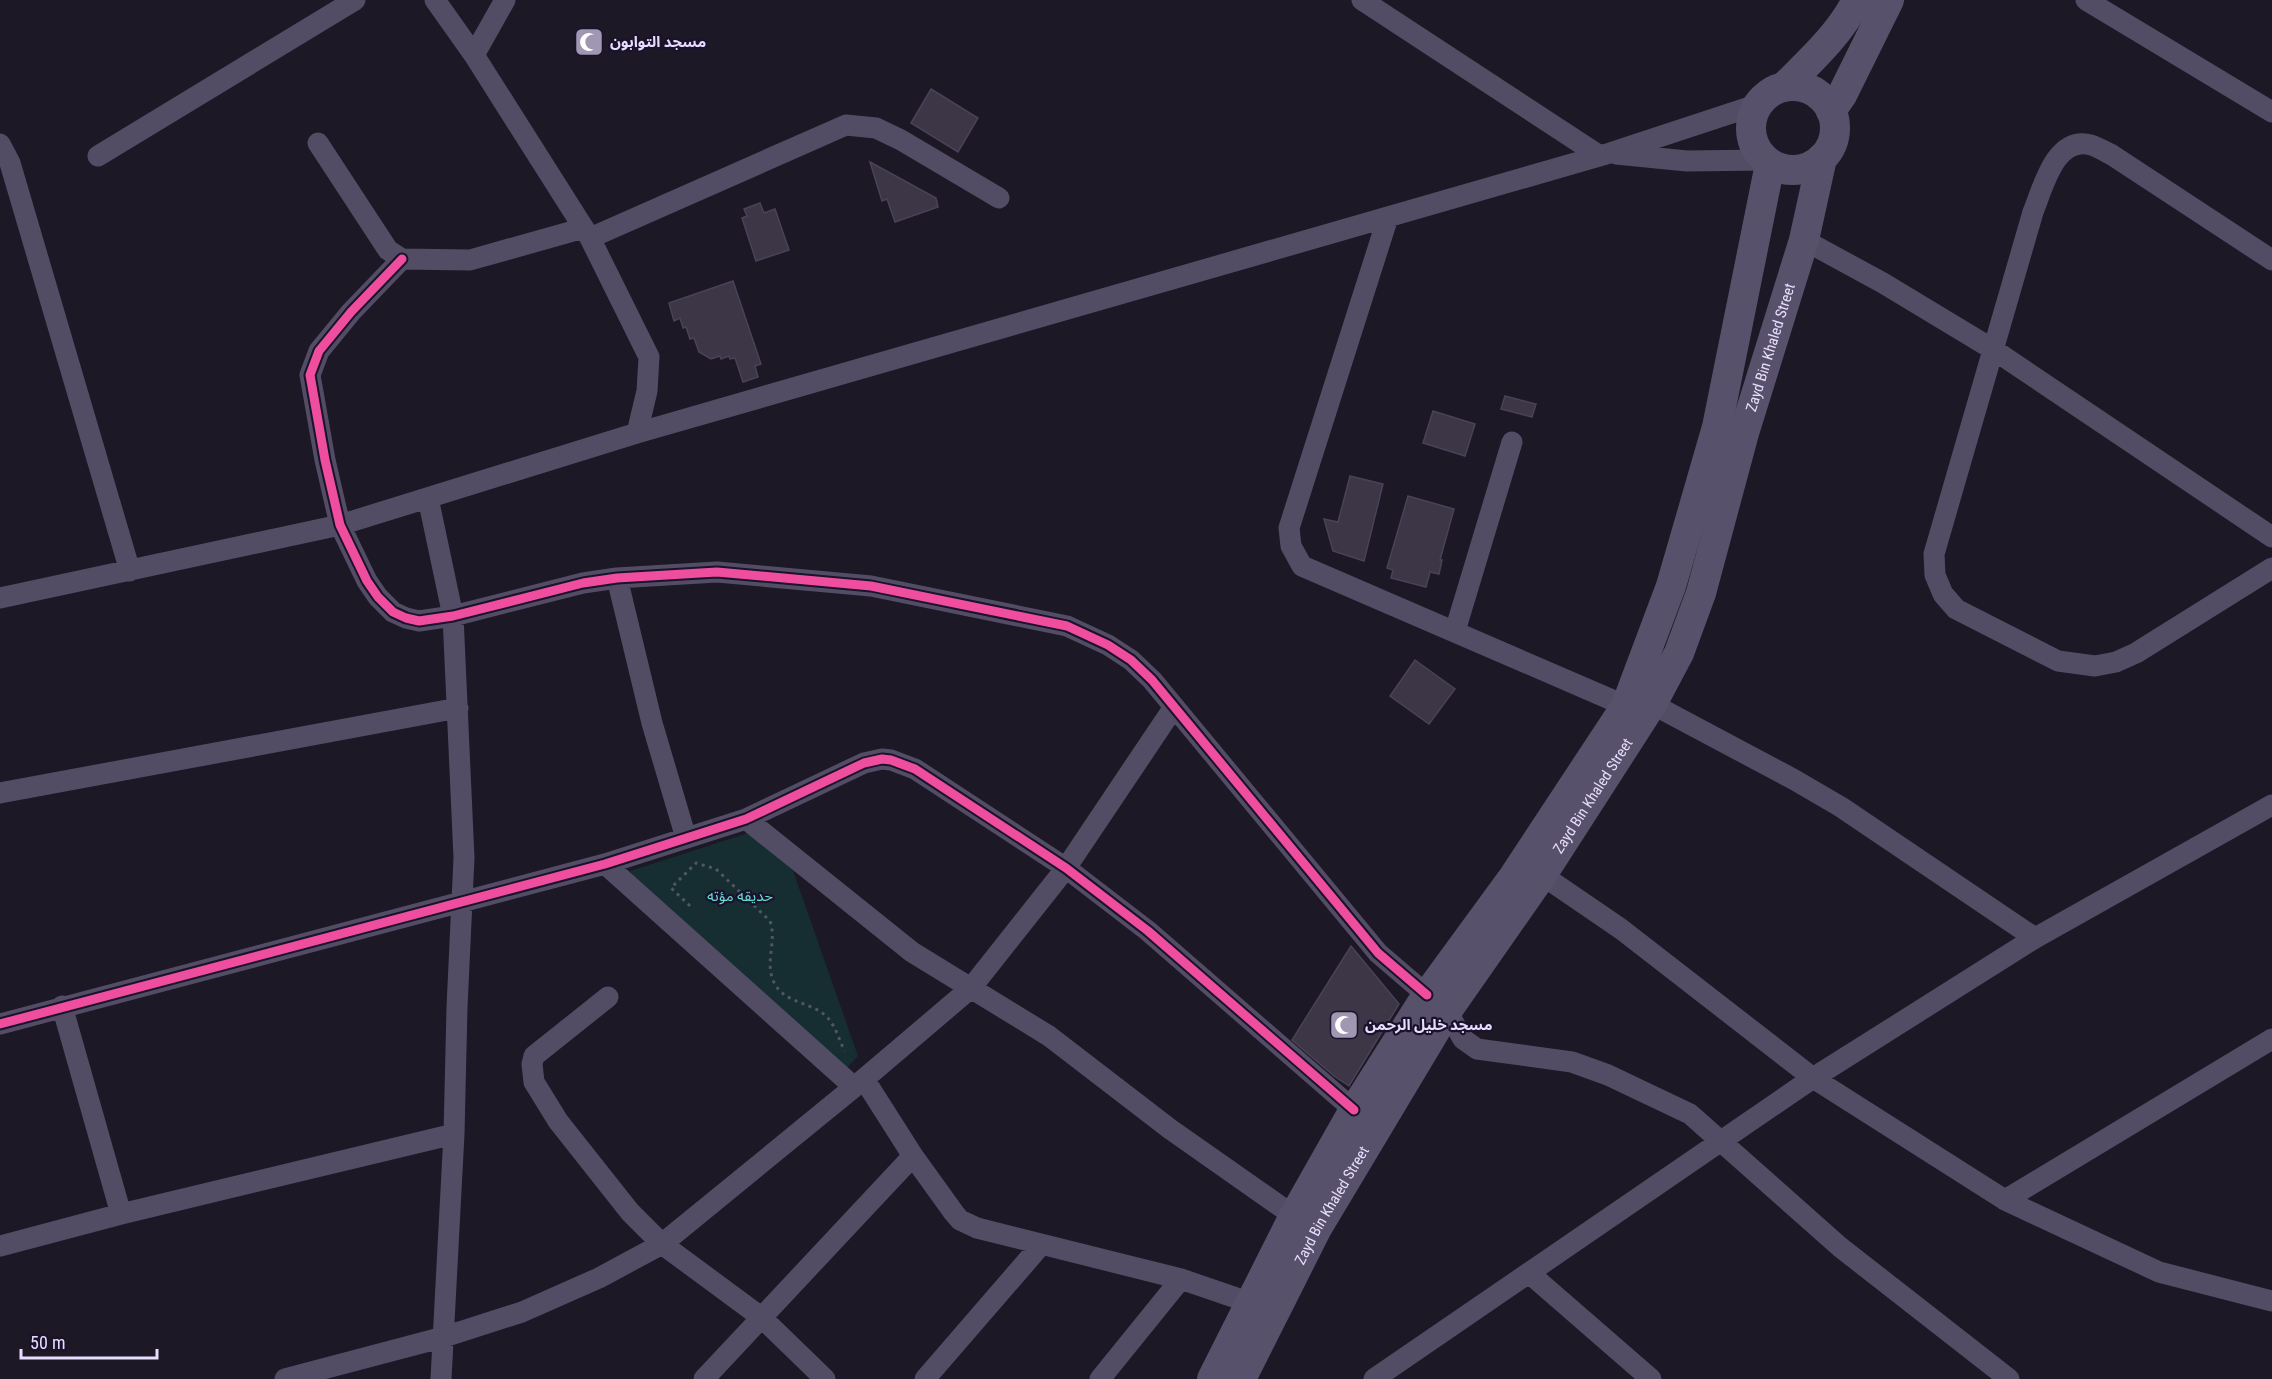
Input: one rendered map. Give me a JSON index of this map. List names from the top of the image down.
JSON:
{
  "streets": {
    "main road": ["Zayd Bin Khaled Street"]
  },
  "parks": ["حديقه مؤته"],
  "places": {
    "mosque": ["مسجد التوابون", "مسجد خليل الرحمن"]
  },
  "scale_bar": "50 m"
}
